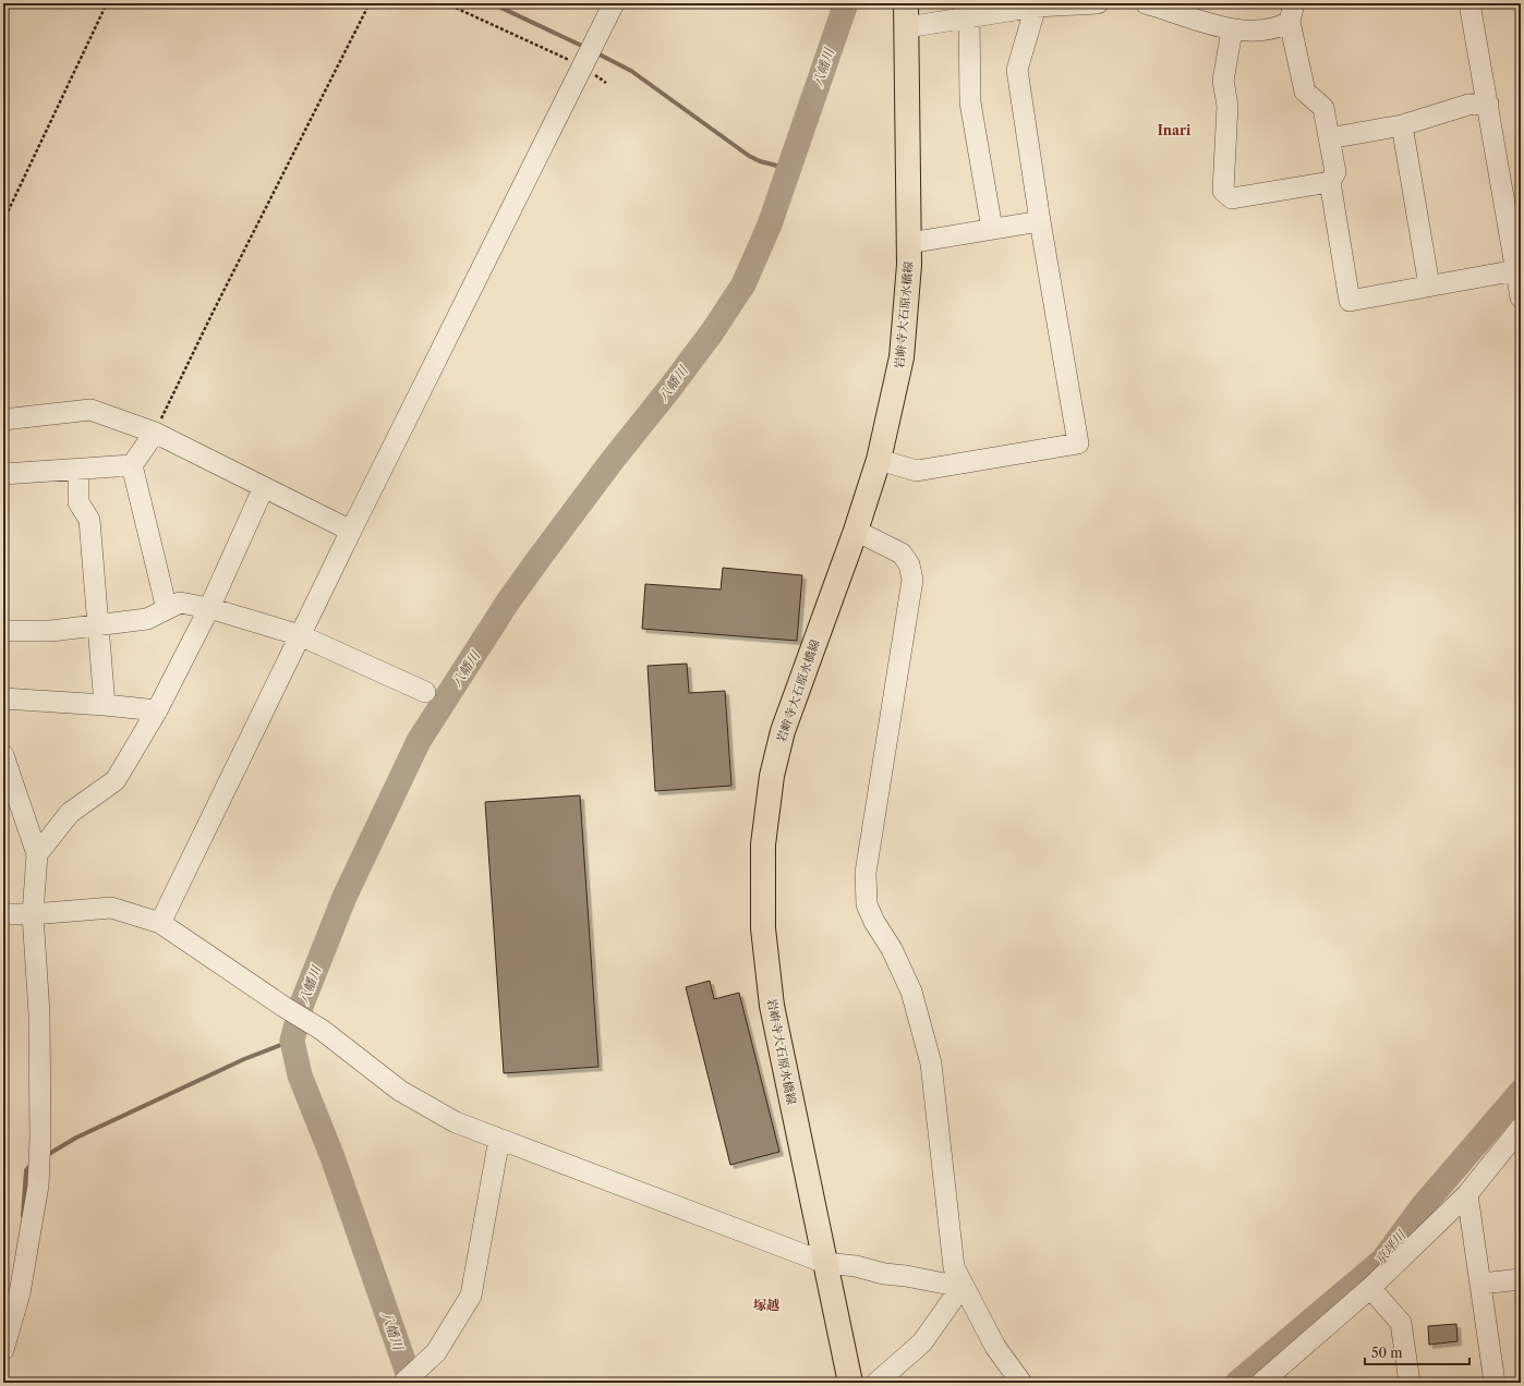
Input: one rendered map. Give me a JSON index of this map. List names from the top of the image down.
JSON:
{
  "streets": {
    "main road": ["岩峅寺大石原水橋線"]
  },
  "districts": ["Inari", "塚越"],
  "water": ["八幡川", "京坪川"],
  "scale_bar": "50 m"
}
